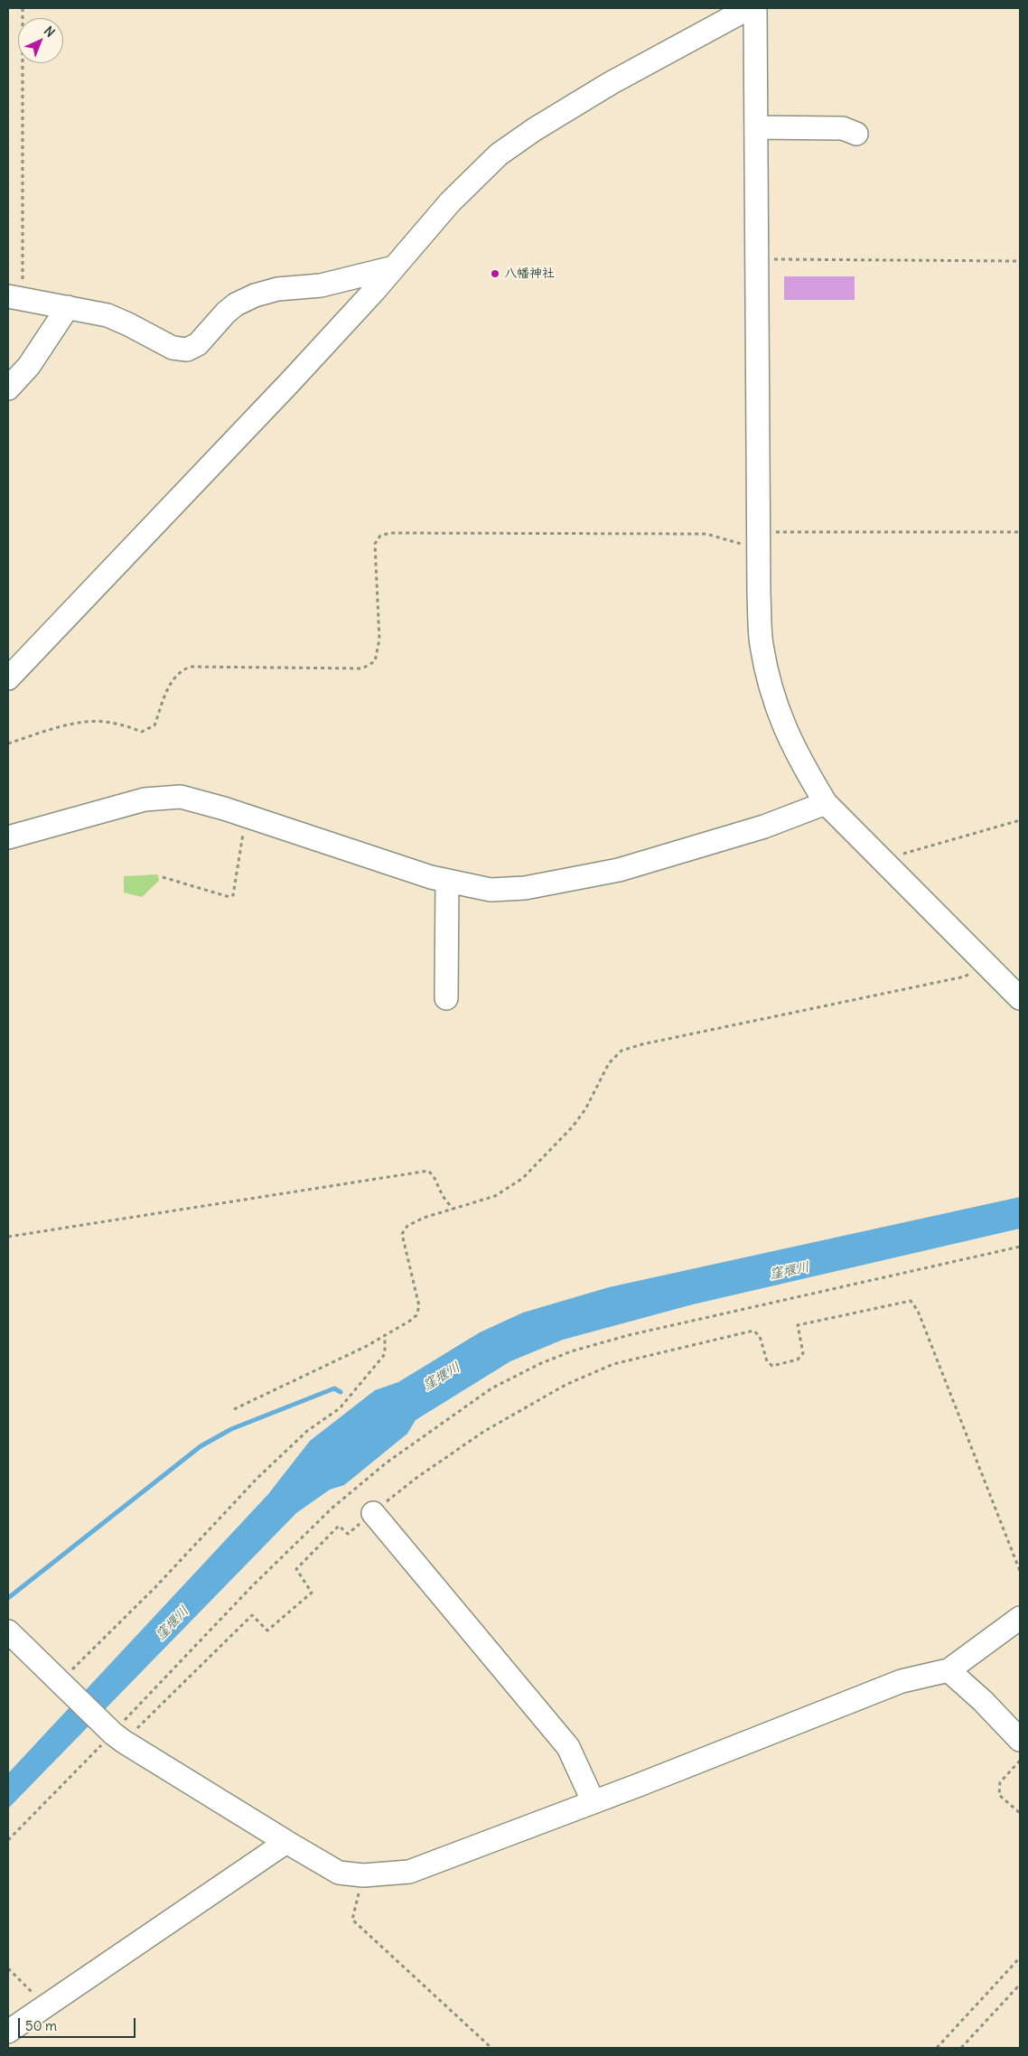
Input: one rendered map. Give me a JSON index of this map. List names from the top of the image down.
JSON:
{
  "water": ["窪堰川"],
  "places": ["八幡神社"],
  "scale_bar": "50 m",
  "north": "top right"
}
